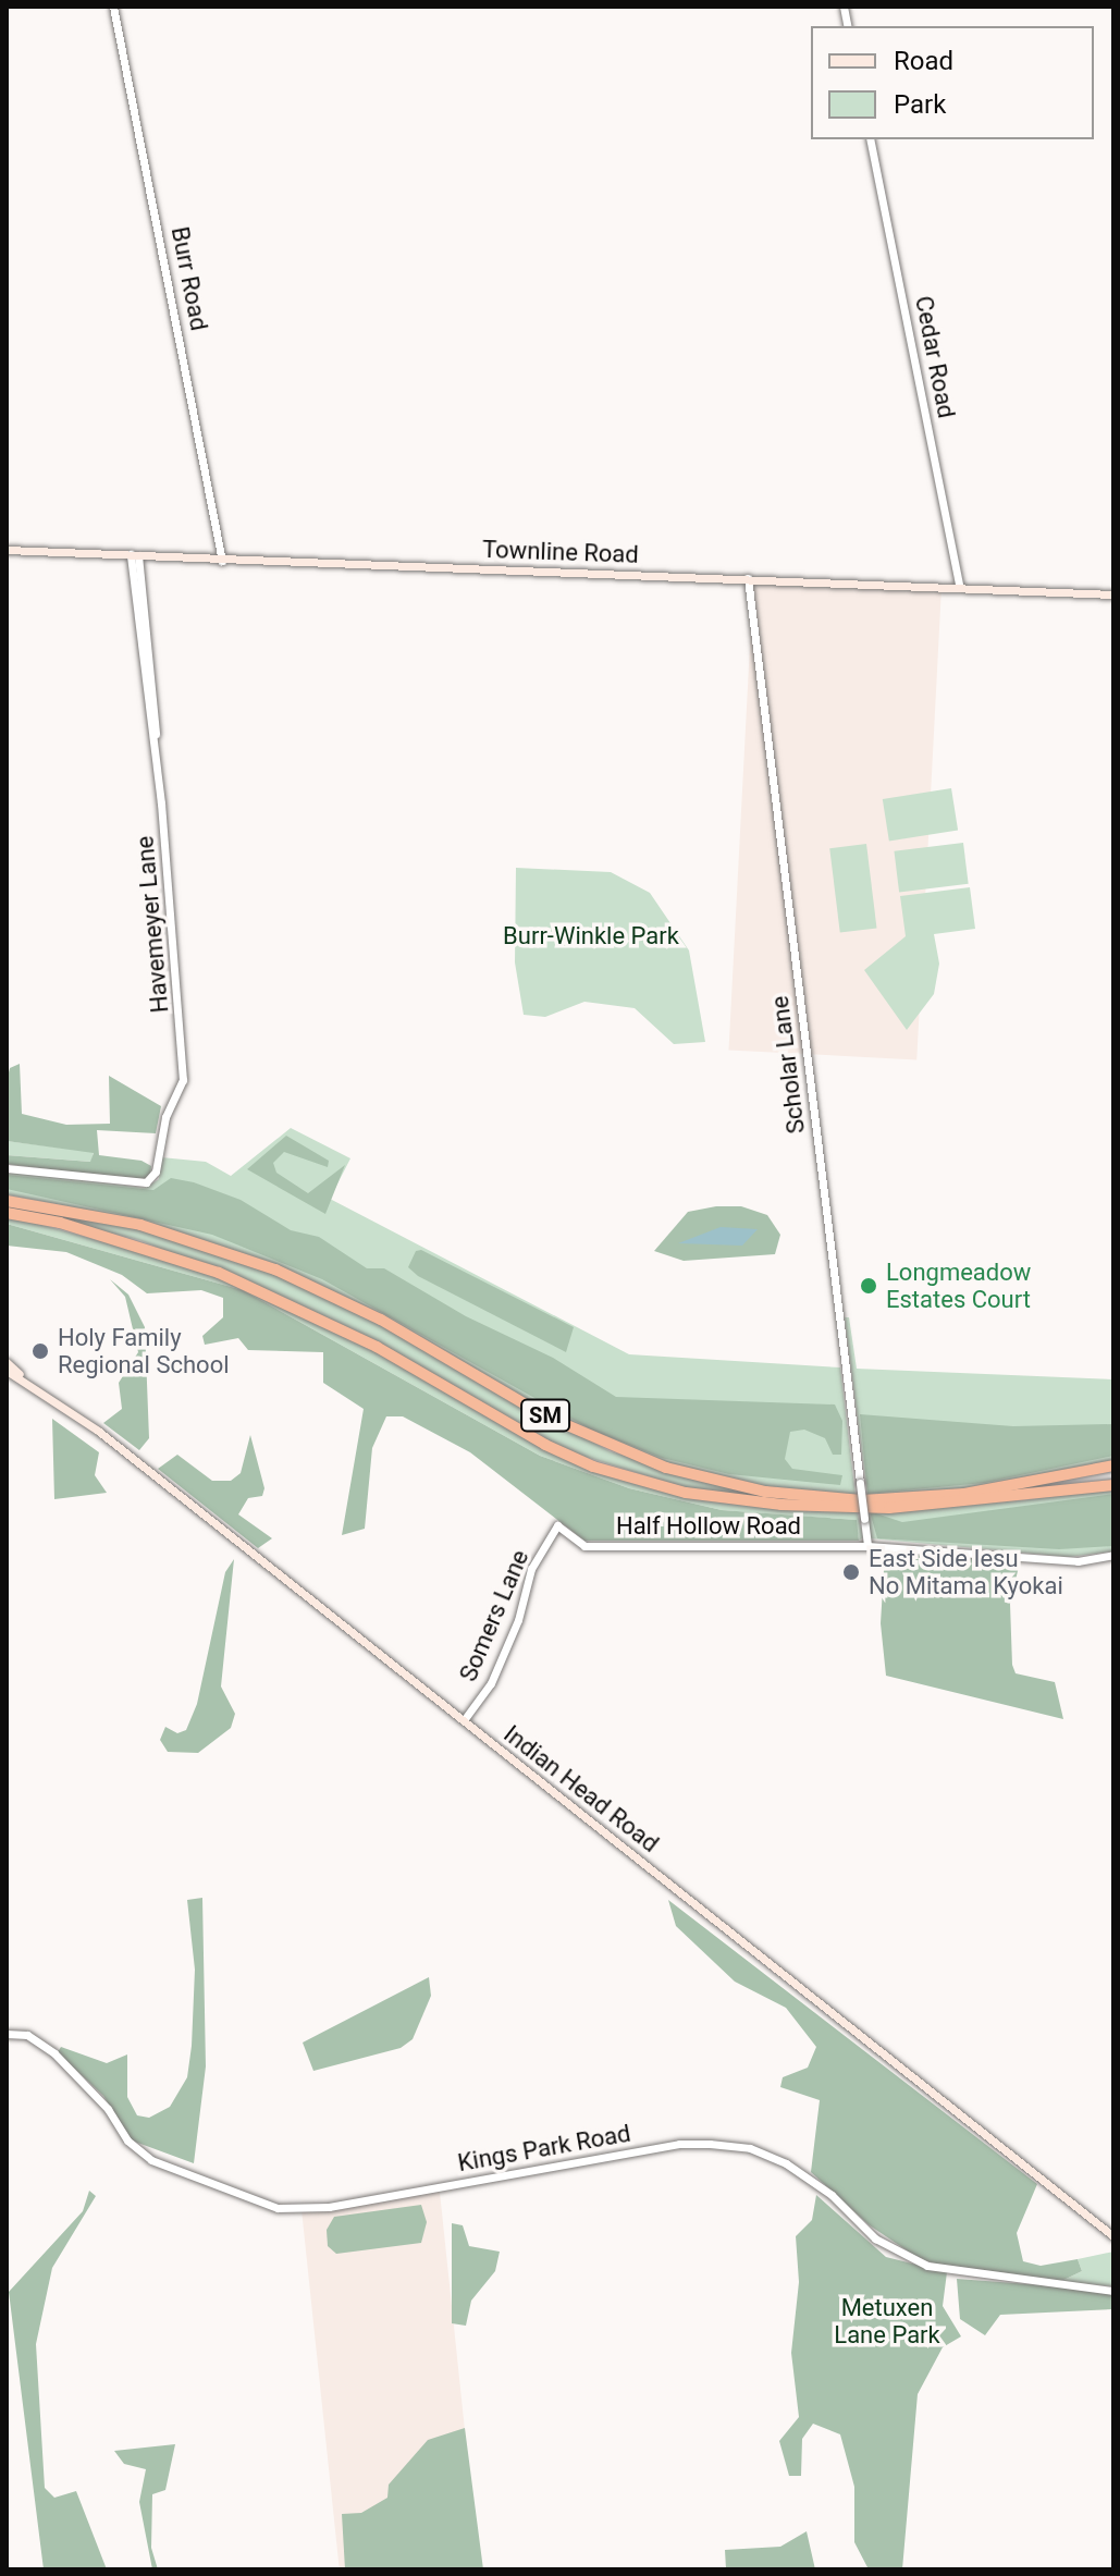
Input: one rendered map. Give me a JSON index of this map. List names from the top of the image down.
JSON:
{
  "streets": {
    "highway": ["SM"],
    "main road": ["Townline Road", "Indian Head Road"],
    "street": [
      "Burr Road",
      "Cedar Road",
      "Havemeyer Lane",
      "Scholar Lane",
      "Half Hollow Road",
      "Somers Lane",
      "Kings Park Road"
    ]
  },
  "crossings": [
    ["Burr Road", "Townline Road"],
    ["Cedar Road", "Townline Road"],
    ["Townline Road", "Havemeyer Lane"],
    ["Townline Road", "Scholar Lane"],
    ["Scholar Lane", "Half Hollow Road"],
    ["Half Hollow Road", "Somers Lane"],
    ["Somers Lane", "Indian Head Road"]
  ],
  "parks": ["Burr-Winkle Park", "Metuxen Lane Park"],
  "places": ["Longmeadow Estates Court", "Holy Family Regional School", "East Side Iesu No Mitama Kyokai"],
  "legend": ["Road", "Park"]
}
